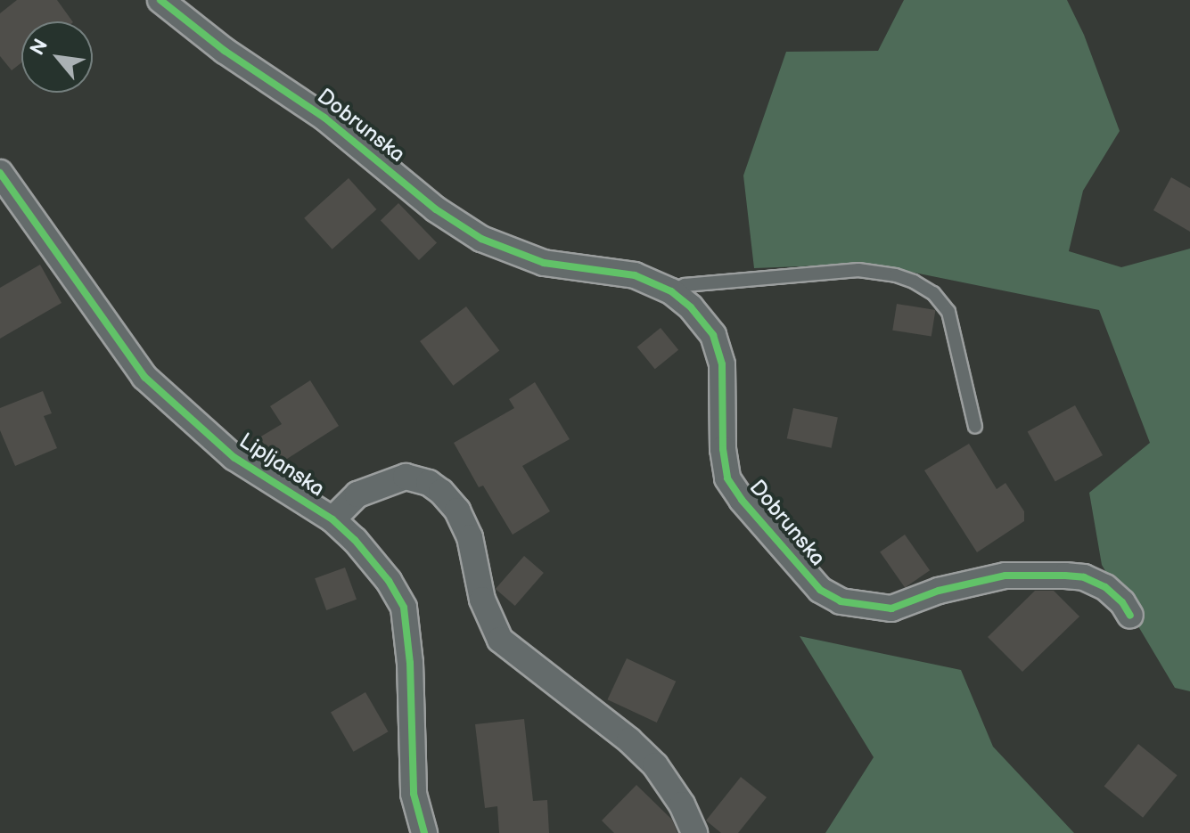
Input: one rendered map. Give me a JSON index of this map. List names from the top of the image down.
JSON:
{
  "streets": {
    "street": ["Dobrunska", "Lipljanska"]
  },
  "north": "top left"
}
